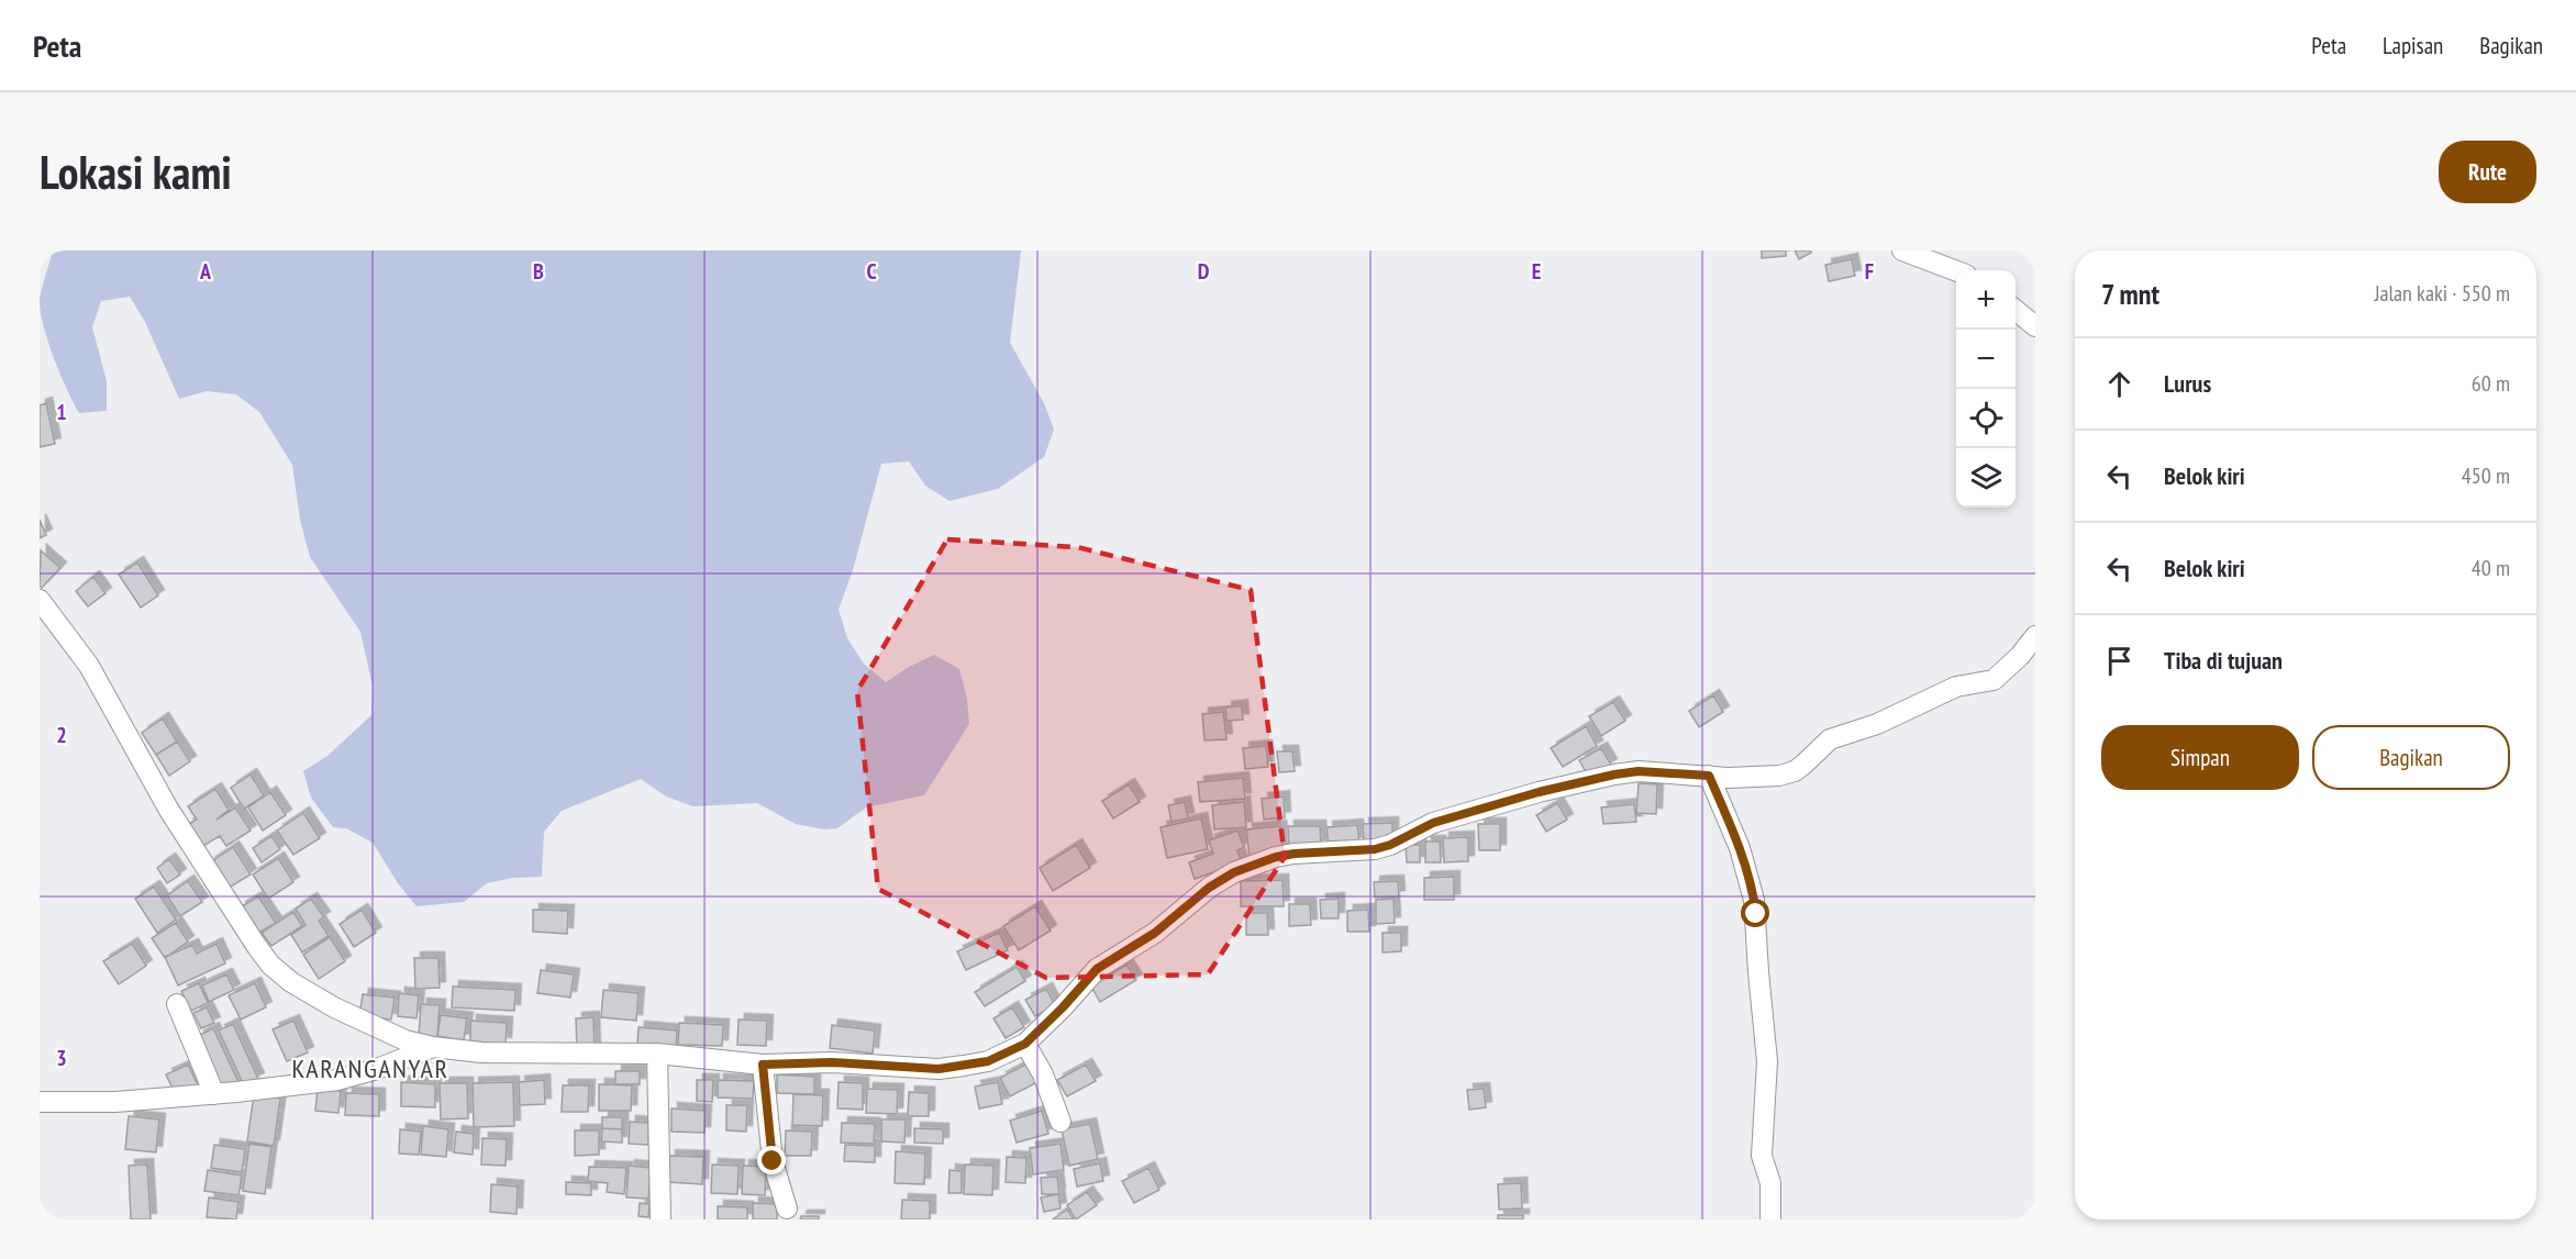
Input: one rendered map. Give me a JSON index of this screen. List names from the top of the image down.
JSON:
{
  "districts": ["KARANGANYAR"],
  "page": {
    "header": "Peta",
    "nav": ["Peta", "Lapisan", "Bagikan"],
    "buttons": [
      "Rute",
      ["Simpan", "Bagikan"]
    ],
    "title": "Lokasi kami",
    "heading": ["7 mnt", "Jalan kaki · 550 m"],
    "map_buttons": ["+", "−"],
    "list": [
      ["Lurus", "60 m"],
      ["Belok kiri", "450 m"],
      ["Belok kiri", "40 m"],
      "Tiba di tujuan"
    ]
  },
  "grid": {
    "columns": [
      "A",
      "B",
      "C",
      "D",
      "E",
      "F"
    ],
    "rows": ["1", "2", "3"]
  }
}
